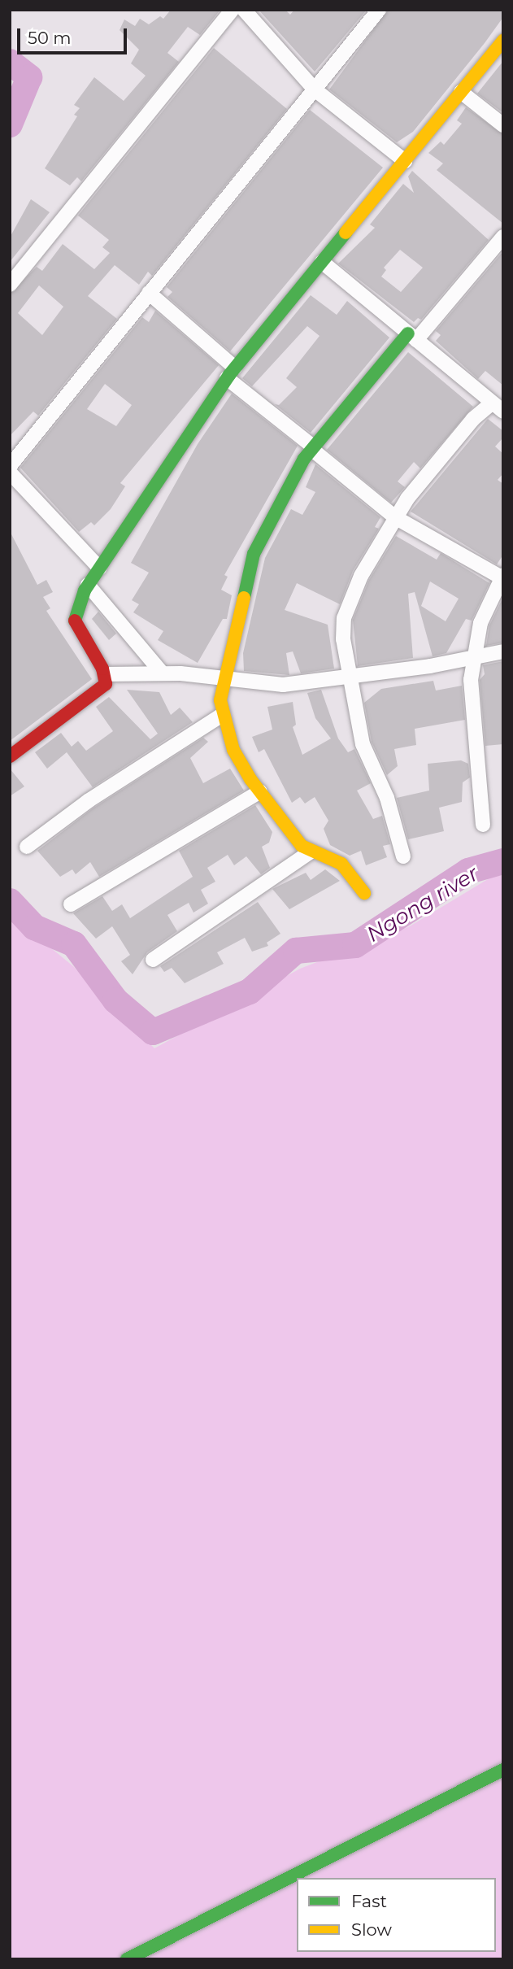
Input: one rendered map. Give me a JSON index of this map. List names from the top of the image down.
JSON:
{
  "water": ["Ngong river"],
  "legend": ["Fast", "Slow"],
  "scale_bar": "50 m"
}
